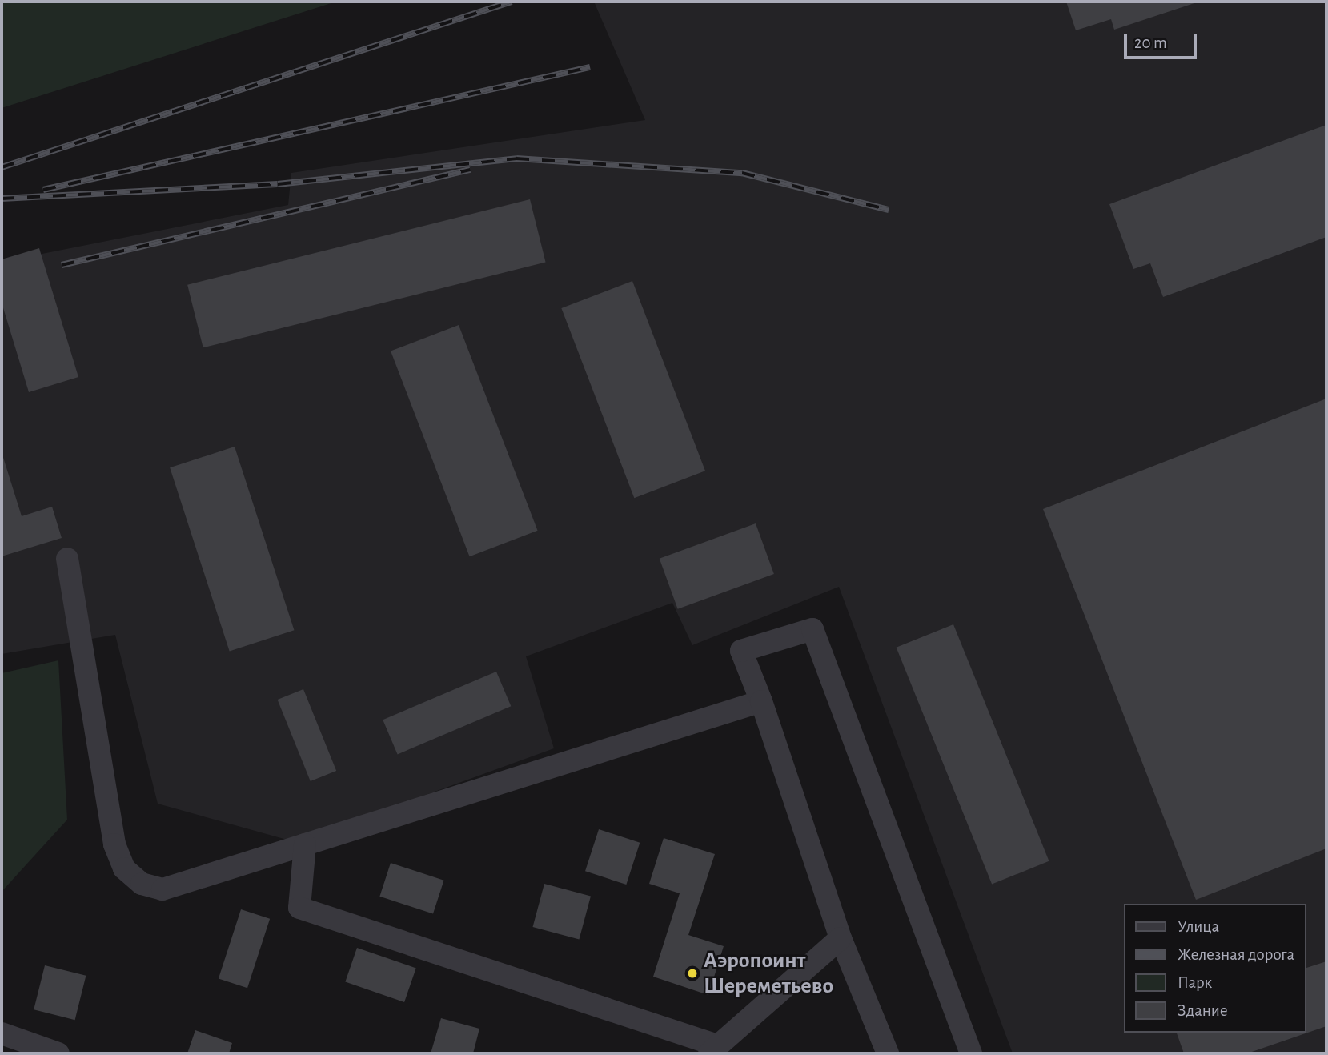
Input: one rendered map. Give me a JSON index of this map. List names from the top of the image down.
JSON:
{
  "places": ["Аэропоинт Шереметьево"],
  "legend": [
    "Улица",
    "Железная дорога",
    "Парк",
    "Здание"
  ],
  "scale_bar": "20 m"
}
